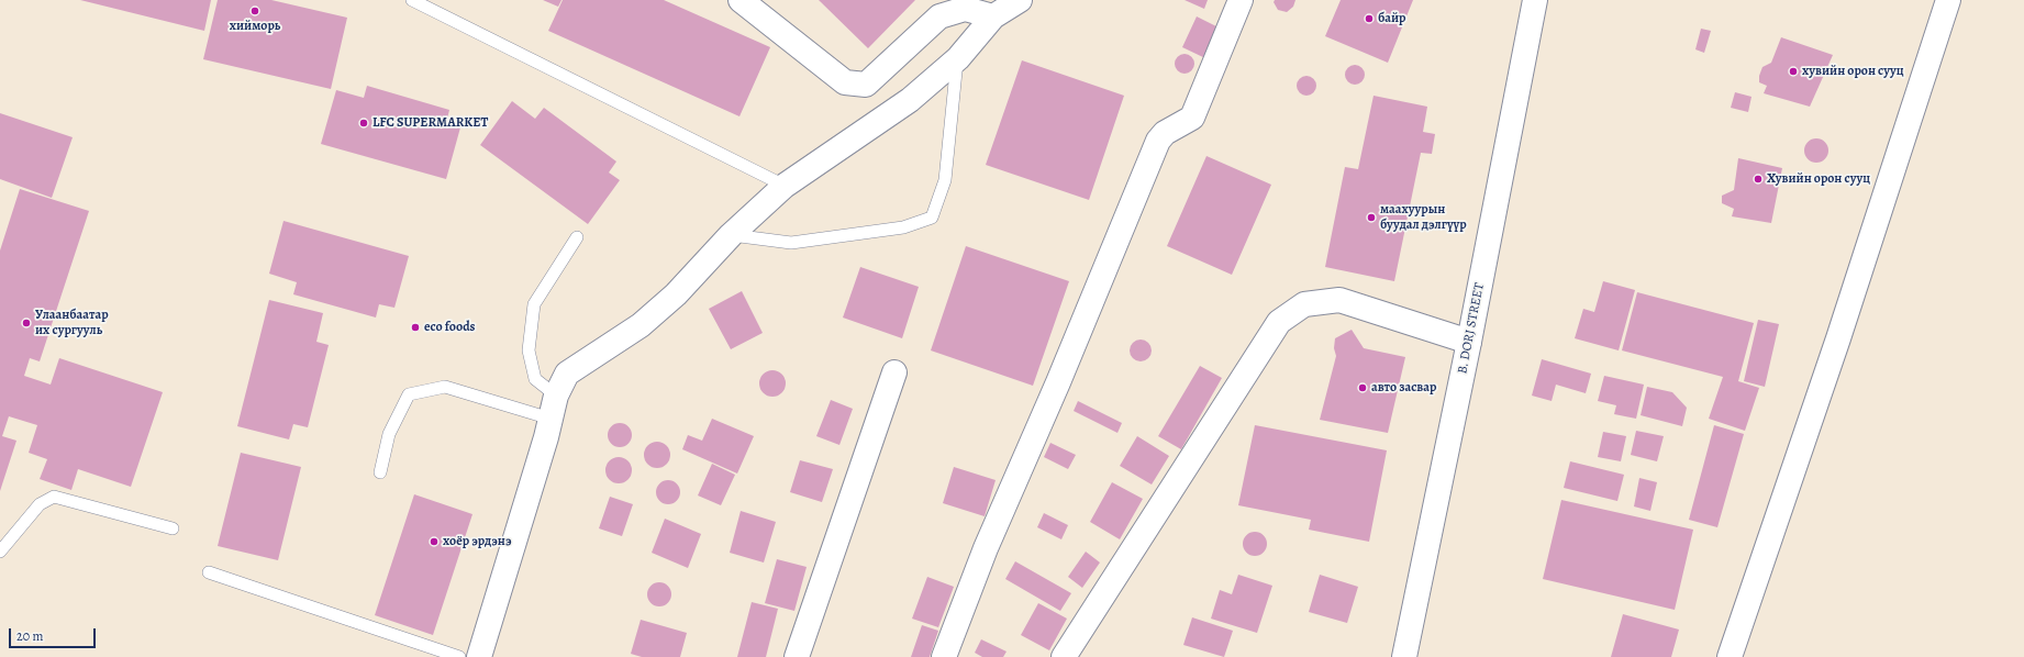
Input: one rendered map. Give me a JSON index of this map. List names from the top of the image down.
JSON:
{
  "streets": {
    "street": ["B. DORJ STREET"]
  },
  "places": [
    "хийморь",
    "байр",
    "хувийн орон сууц",
    "LFC SUPERMARKET",
    "Хувийн орон сууц",
    "маахуурын буудал дэлгүүр",
    "Улаанбаатар их сургууль",
    "eco foods",
    "авто засвар",
    "хоёр эрдэнэ"
  ],
  "scale_bar": "20 m"
}
